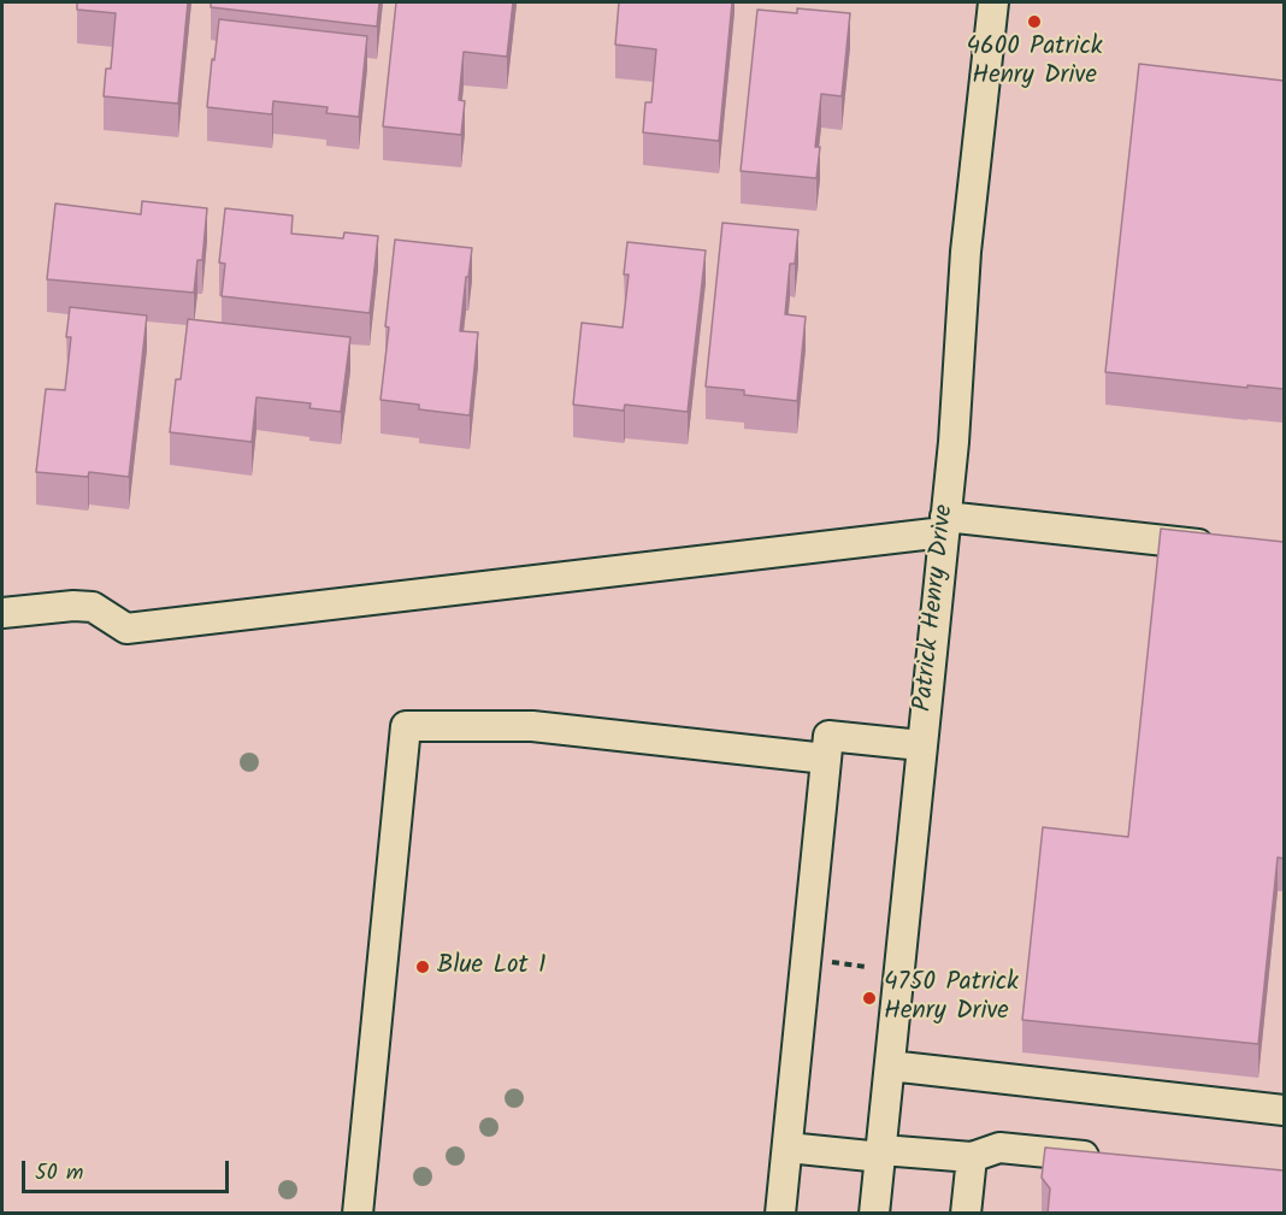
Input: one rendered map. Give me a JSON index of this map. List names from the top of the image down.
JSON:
{
  "streets": {
    "street": ["Patrick Henry Drive"]
  },
  "places": ["4600 Patrick Henry Drive", "Blue Lot 1", "4750 Patrick Henry Drive"],
  "scale_bar": "50 m"
}
